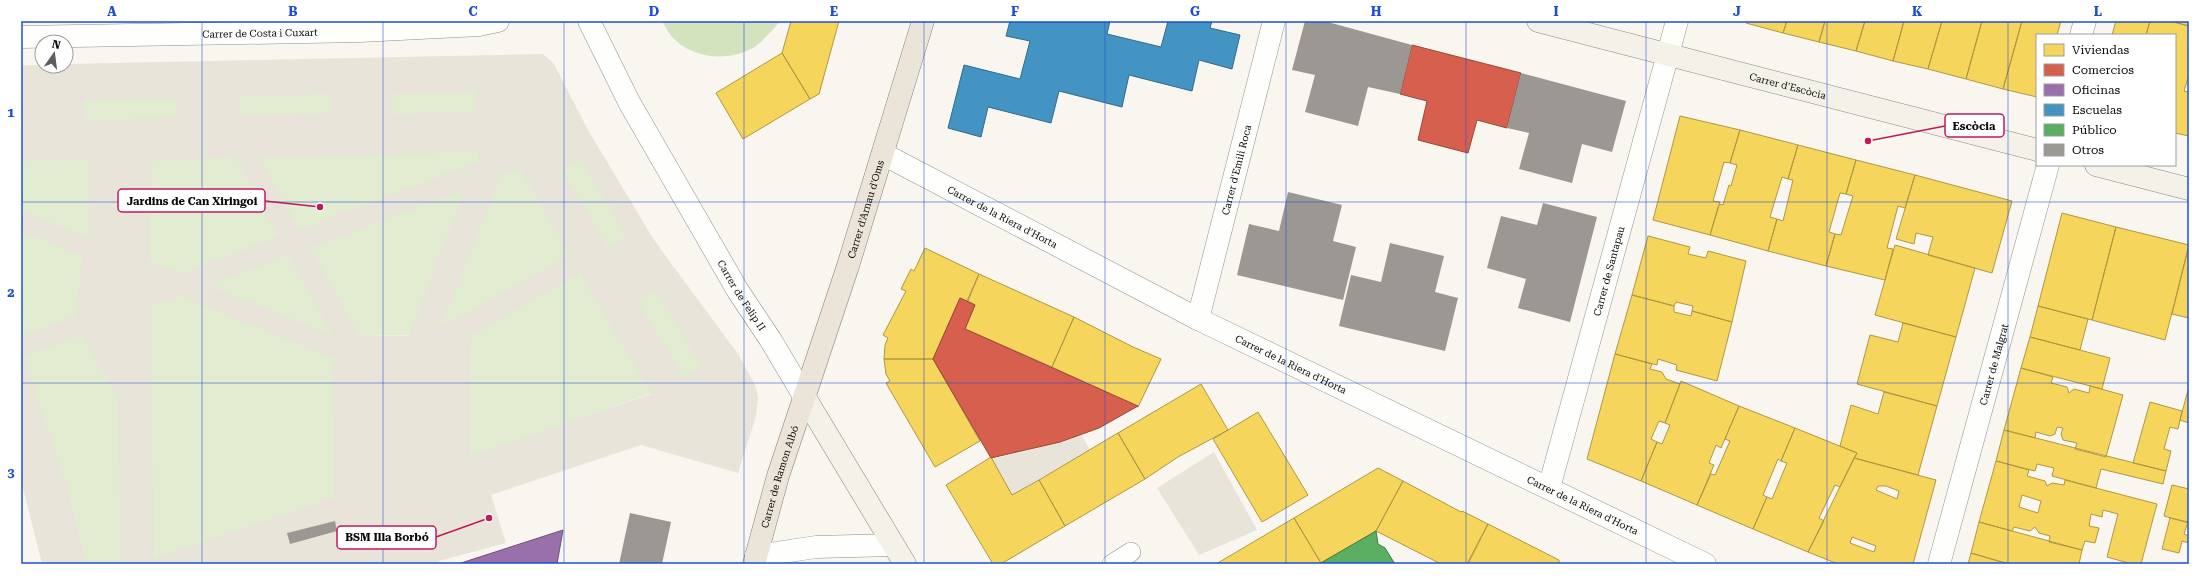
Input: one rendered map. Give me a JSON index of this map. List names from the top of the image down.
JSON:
{
  "streets": {
    "main road": [
      "Carrer d'Escòcia",
      "Carrer d'Arnau d'Oms",
      "Carrer de Felip II",
      "Carrer de Ramon Albó"
    ],
    "street": [
      "Carrer de Costa i Cuxart",
      "Carrer d'Emili Roca",
      "Carrer de la Riera d'Horta",
      "Carrer de Santapau",
      "Carrer de Malgrat"
    ]
  },
  "crossings": [
    ["Carrer d'Escòcia", "Carrer de Santapau"],
    ["Carrer d'Emili Roca", "Carrer de la Riera d'Horta"],
    ["Carrer d'Arnau d'Oms", "Carrer de la Riera d'Horta"],
    ["Carrer d'Arnau d'Oms", "Carrer de Felip II"],
    ["Carrer d'Arnau d'Oms", "Carrer de Ramon Albó"],
    ["Carrer de la Riera d'Horta", "Carrer de Santapau"],
    ["Carrer de Felip II", "Carrer de Ramon Albó"]
  ],
  "places": ["Escòcia", "Jardins de Can Xiringoi", "BSM Illa Borbó"],
  "legend": [
    "Viviendas",
    "Comercios",
    "Oficinas",
    "Escuelas",
    "Público",
    "Otros"
  ],
  "north": "top",
  "grid": {
    "columns": [
      "A",
      "B",
      "C",
      "D",
      "E",
      "F",
      "G",
      "H",
      "I",
      "J",
      "K",
      "L"
    ],
    "rows": ["1", "2", "3"]
  }
}
